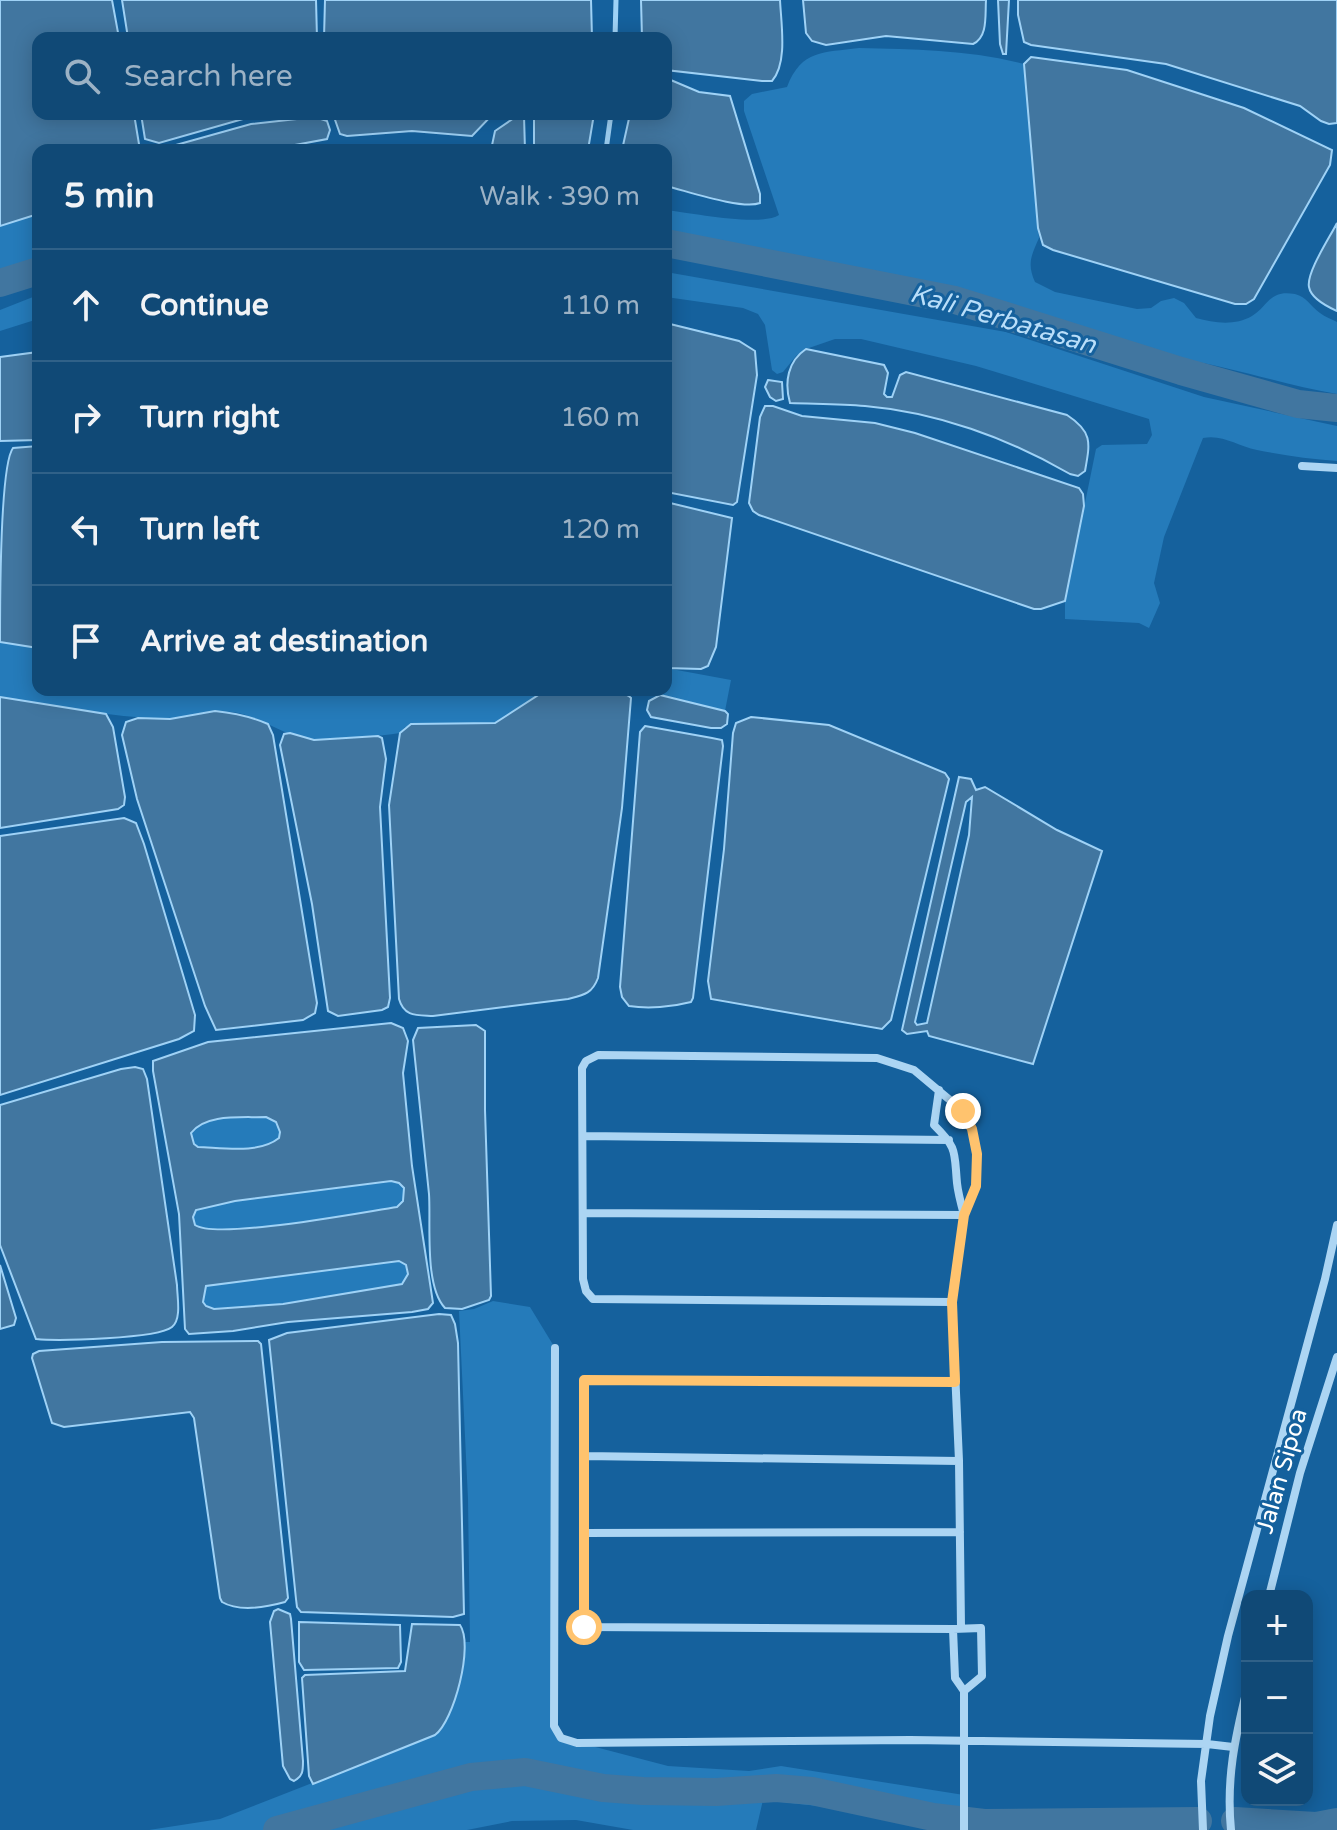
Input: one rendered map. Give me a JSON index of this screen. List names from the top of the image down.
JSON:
{
  "streets": {
    "street": ["Jalan Sipoa"]
  },
  "water": ["Kali Perbatasan"],
  "page": {
    "search": "Search here",
    "heading": ["5 min", "Walk · 390 m"],
    "list": [
      ["Continue", "110 m"],
      ["Turn right", "160 m"],
      ["Turn left", "120 m"],
      "Arrive at destination"
    ],
    "map_buttons": ["+", "−"]
  }
}
